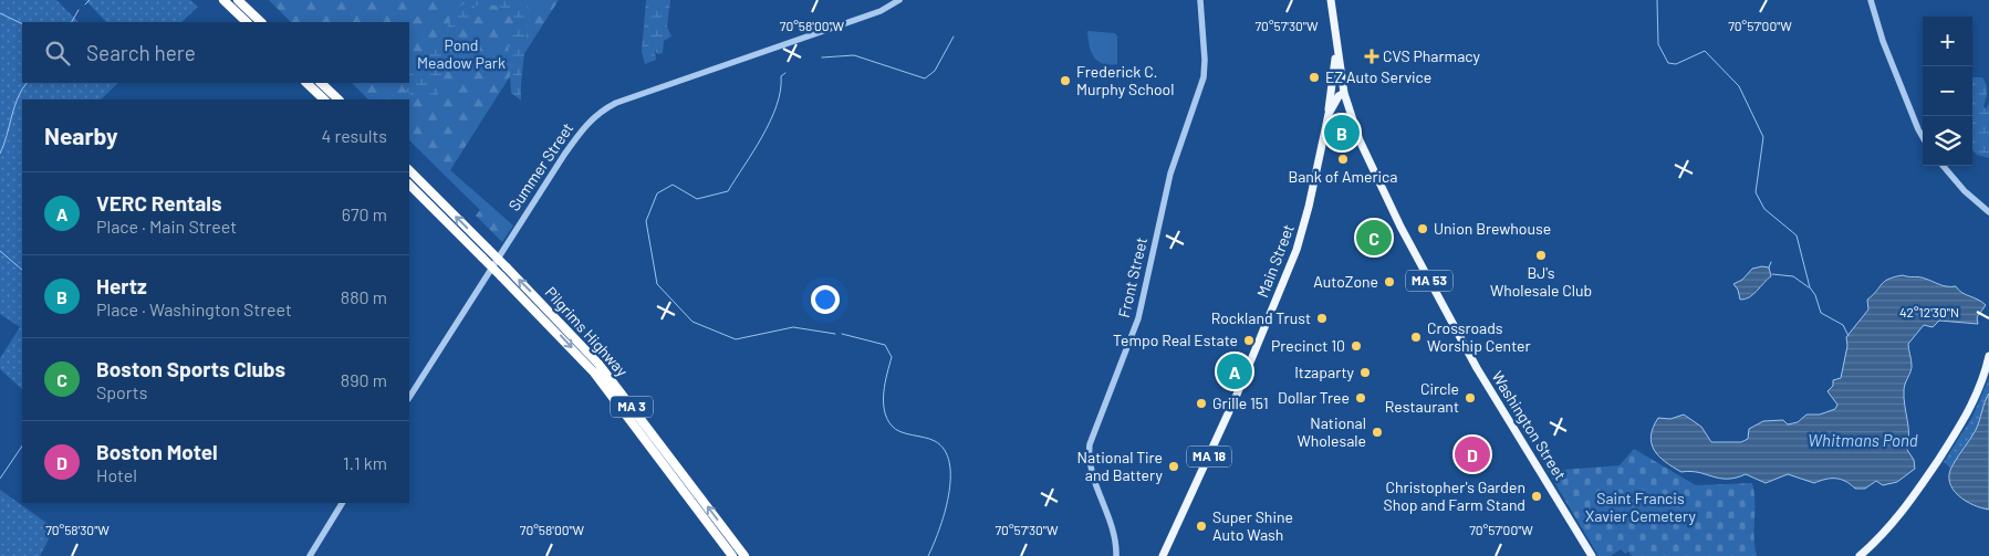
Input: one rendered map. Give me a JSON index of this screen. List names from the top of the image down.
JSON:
{
  "streets": {
    "highway": ["Pilgrims Highway", "MA 3"],
    "main road": [
      "Main Street",
      "MA 53",
      "Washington Street",
      "MA 18"
    ],
    "street": ["Summer Street", "Front Street"]
  },
  "crossings": [
    ["Main Street", "Washington Street"],
    ["Main Street", "MA 18"]
  ],
  "water": ["Whitmans Pond"],
  "parks": ["Pond Meadow Park", "Saint Francis Xavier Cemetery"],
  "places": {
    "health": ["CVS Pharmacy"],
    "other": [
      "EZ Auto Service",
      "Frederick C. Murphy School",
      "Bank of America",
      "Union Brewhouse",
      "BJ's Wholesale Club",
      "AutoZone",
      "Rockland Trust",
      "Crossroads Worship Center",
      "Tempo Real Estate",
      "Precinct 10",
      "Itzaparty",
      "Dollar Tree",
      "Circle Restaurant",
      "Grille 151",
      "National Wholesale",
      "National Tire and Battery",
      "Christopher's Garden Shop and Farm Stand",
      "Super Shine Auto Wash"
    ]
  },
  "page": {
    "map_buttons": ["+", "−"],
    "search": "Search here",
    "heading": ["Nearby", "4 results"],
    "pins": [
      "B",
      "C",
      "A",
      "D"
    ],
    "list": [
      {
        "mark": "A",
        "name": "VERC Rentals",
        "note": "Place · Main Street",
        "value": "670 m"
      },
      {
        "mark": "B",
        "name": "Hertz",
        "note": "Place · Washington Street",
        "value": "880 m"
      },
      {
        "mark": "C",
        "name": "Boston Sports Clubs",
        "note": "Sports",
        "value": "890 m"
      },
      {
        "mark": "D",
        "name": "Boston Motel",
        "note": "Hotel",
        "value": "1.1 km"
      }
    ]
  },
  "coordinates": [
    "70°58'00\"W",
    "70°57'30\"W",
    "70°57'00\"W",
    "42°12'30\"N",
    "70°58'30\"W"
  ]
}
